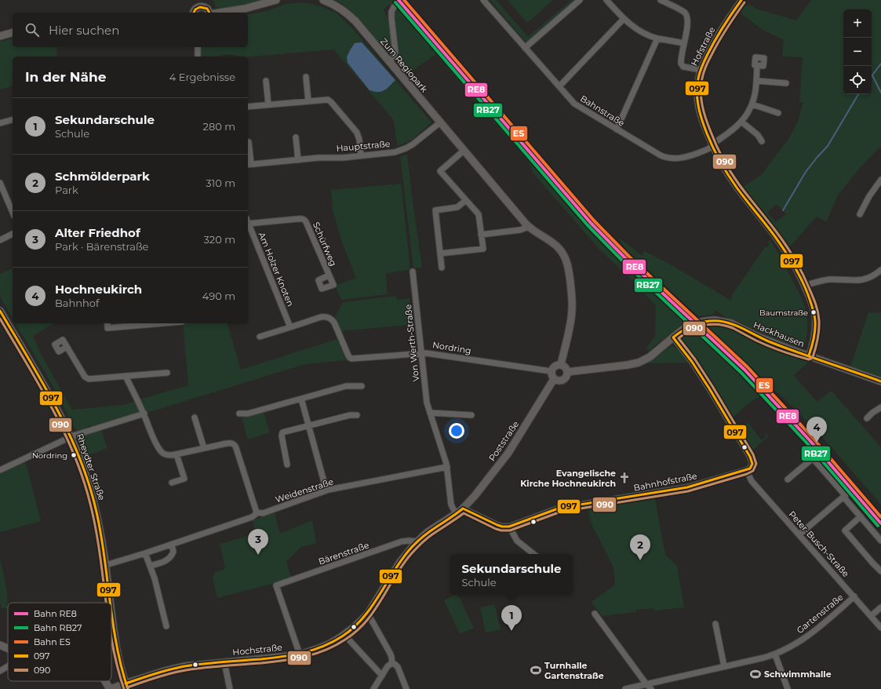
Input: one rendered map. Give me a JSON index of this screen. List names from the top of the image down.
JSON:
{
  "streets": {
    "street": [
      "Hofstraße",
      "Zum Regiopark",
      "Bahnstraße",
      "Hauptstraße",
      "Schürfweg",
      "Am Holzer Knoten",
      "Hackhausen",
      "Von Werth-Straße",
      "Nordring",
      "Poststraße",
      "Rheydter Straße",
      "Bahnhofstraße",
      "Weidenstraße",
      "Peter-Busch-Straße",
      "Bärenstraße",
      "Gartenstraße",
      "Hochstraße"
    ]
  },
  "crossings": [
    ["Hofstraße", "Bahnstraße"],
    ["Hofstraße", "Hackhausen"],
    ["Zum Regiopark", "Hauptstraße"],
    ["Zum Regiopark", "Nordring"],
    ["Zum Regiopark", "Poststraße"],
    ["Am Holzer Knoten", "Nordring"],
    ["Von Werth-Straße", "Nordring"],
    ["Von Werth-Straße", "Weidenstraße"],
    ["Von Werth-Straße", "Hochstraße"],
    ["Nordring", "Poststraße"],
    ["Poststraße", "Hochstraße"],
    ["Rheydter Straße", "Weidenstraße"],
    ["Rheydter Straße", "Hochstraße"],
    ["Bahnhofstraße", "Peter-Busch-Straße"],
    ["Peter-Busch-Straße", "Gartenstraße"],
    ["Bärenstraße", "Hochstraße"]
  ],
  "places": {
    "other": ["Baumstraße", "Nordring"],
    "church": ["Evangelische Kirche Hochneukirch"],
    "sports": ["Turnhalle Gartenstraße", "Schwimmhalle"]
  },
  "lines": [
    "rail line RE8",
    "rail line ES",
    "transit line 097",
    "rail line RB27",
    "transit line 090"
  ],
  "legend": [
    "Bahn RE8",
    "Bahn RB27",
    "Bahn ES",
    "097",
    "090"
  ],
  "page": {
    "map_buttons": ["+", "−"],
    "search": "Hier suchen",
    "heading": ["In der Nähe", "4 Ergebnisse"],
    "list": [
      {
        "mark": "1",
        "name": "Sekundarschule",
        "note": "Schule",
        "value": "280 m"
      },
      {
        "mark": "2",
        "name": "Schmölderpark",
        "note": "Park",
        "value": "310 m"
      },
      {
        "mark": "3",
        "name": "Alter Friedhof",
        "note": "Park · Bärenstraße",
        "value": "320 m"
      },
      {
        "mark": "4",
        "name": "Hochneukirch",
        "note": "Bahnhof",
        "value": "490 m"
      }
    ],
    "pins": [
      "4",
      "3",
      "2",
      "1"
    ],
    "popup": ["Sekundarschule", "Schule"]
  }
}
